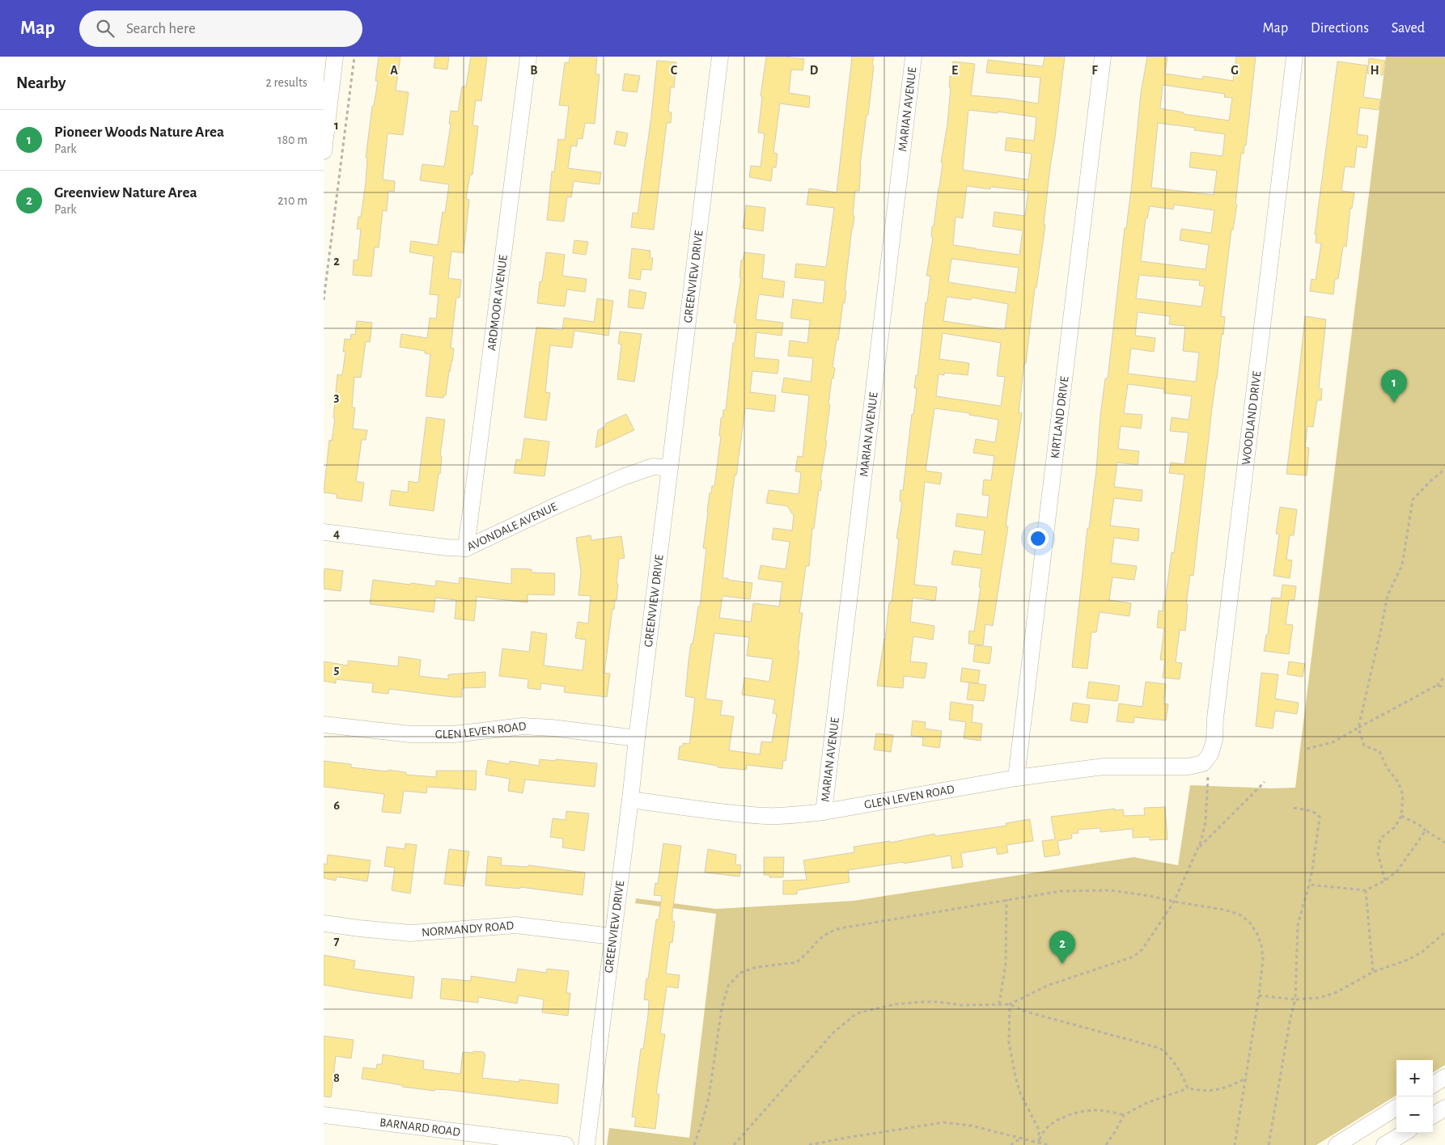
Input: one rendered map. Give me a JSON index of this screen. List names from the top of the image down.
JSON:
{
  "streets": {
    "street": [
      "MARIAN AVENUE",
      "GREENVIEW DRIVE",
      "ARDMOOR AVENUE",
      "KIRTLAND DRIVE",
      "WOODLAND DRIVE",
      "AVONDALE AVENUE",
      "GLEN LEVEN ROAD",
      "NORMANDY ROAD",
      "BARNARD ROAD"
    ]
  },
  "crossings": [
    ["MARIAN AVENUE", "GLEN LEVEN ROAD"],
    ["GREENVIEW DRIVE", "AVONDALE AVENUE"],
    ["GREENVIEW DRIVE", "GLEN LEVEN ROAD"],
    ["GREENVIEW DRIVE", "NORMANDY ROAD"],
    ["ARDMOOR AVENUE", "AVONDALE AVENUE"],
    ["KIRTLAND DRIVE", "GLEN LEVEN ROAD"],
    ["WOODLAND DRIVE", "GLEN LEVEN ROAD"]
  ],
  "page": {
    "header": "Map",
    "search": "Search here",
    "nav": ["Map", "Directions", "Saved"],
    "heading": ["Nearby", "2 results"],
    "list": [
      {
        "mark": "1",
        "name": "Pioneer Woods Nature Area",
        "note": "Park",
        "value": "180 m"
      },
      {
        "mark": "2",
        "name": "Greenview Nature Area",
        "note": "Park",
        "value": "210 m"
      }
    ],
    "pins": ["1", "2"],
    "map_buttons": ["+", "−"]
  },
  "grid": {
    "columns": [
      "A",
      "B",
      "C",
      "D",
      "E",
      "F",
      "G",
      "H"
    ],
    "rows": [
      "1",
      "2",
      "3",
      "4",
      "5",
      "6",
      "7",
      "8"
    ]
  }
}
